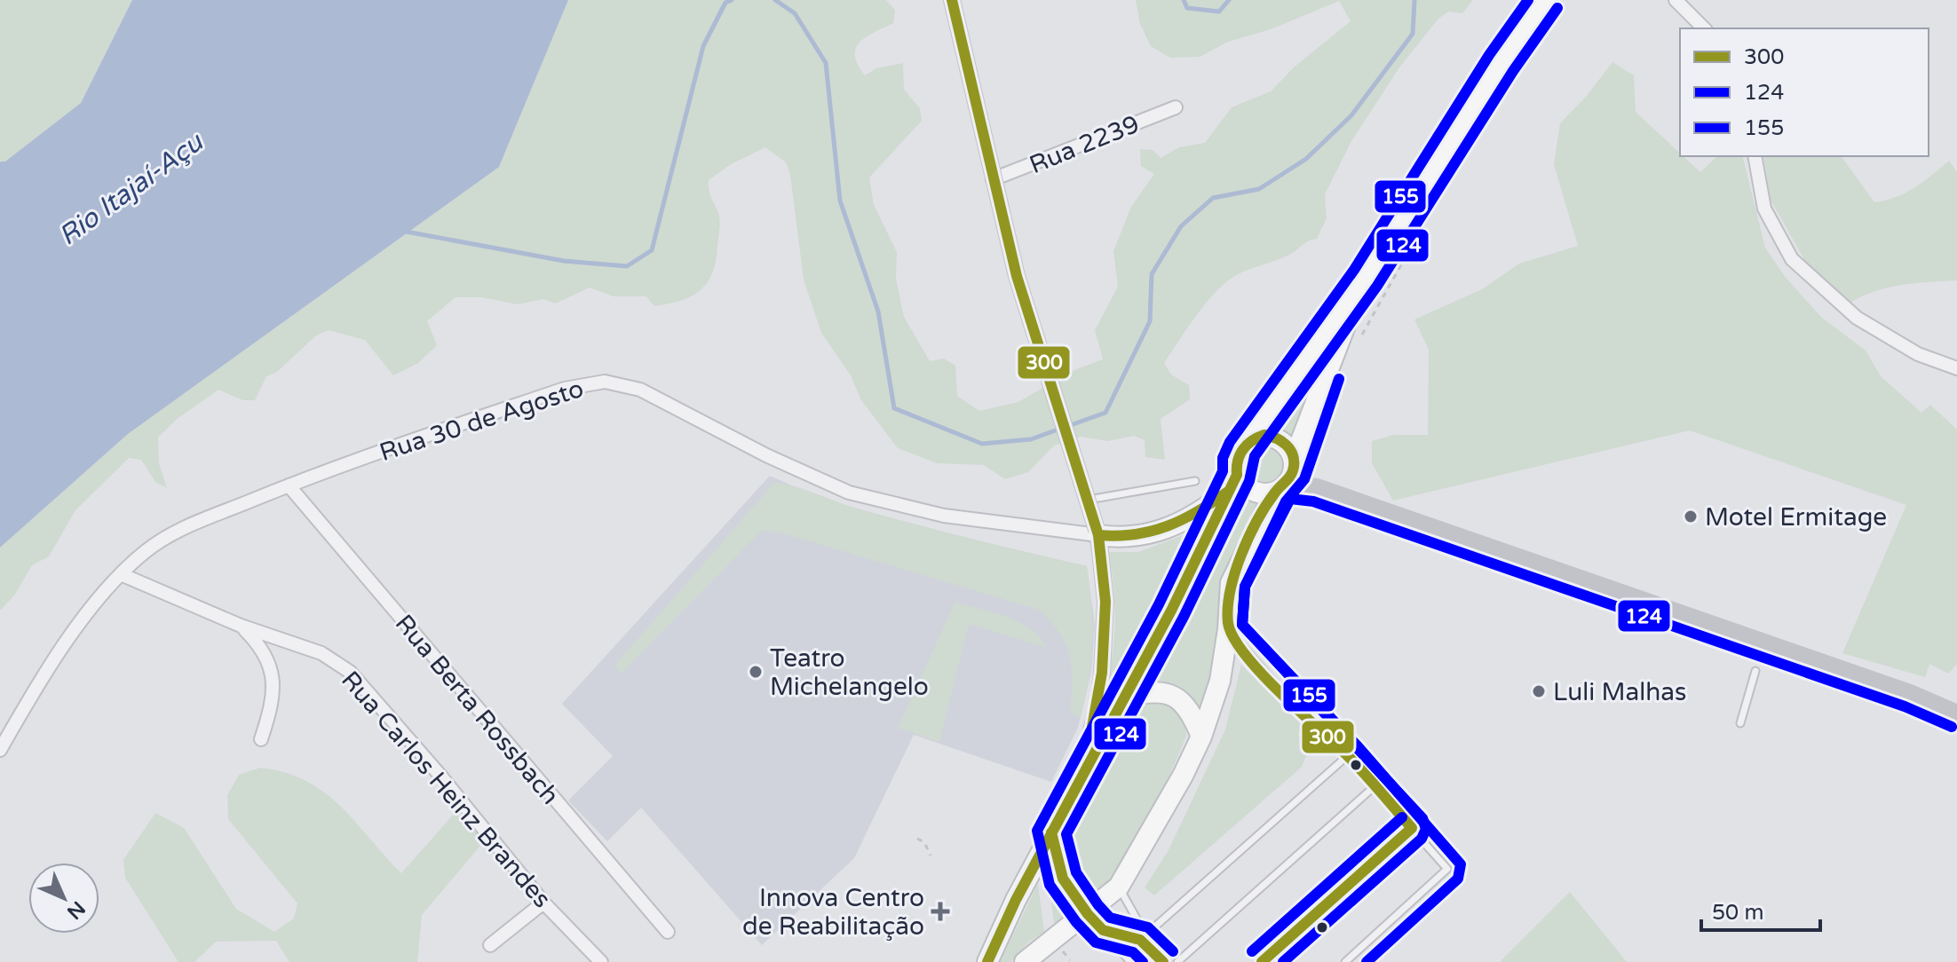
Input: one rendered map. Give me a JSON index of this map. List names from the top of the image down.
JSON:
{
  "streets": {
    "street": [
      "Rua 2239",
      "Rua 30 de Agosto",
      "Rua Berta Rossbach",
      "Rua Carlos Heinz Brandes"
    ]
  },
  "crossings": [
    ["Rua 30 de Agosto", "Rua Berta Rossbach"],
    ["Rua 30 de Agosto", "Rua Carlos Heinz Brandes"]
  ],
  "water": ["Rio Itajaí-Açu"],
  "places": {
    "other": ["Motel Ermitage", "Teatro Michelangelo", "Luli Malhas"],
    "health": ["Innova Centro de Reabilitação"]
  },
  "lines": ["transit line 300", "transit line 155", "transit line 124"],
  "legend": ["300", "124", "155"],
  "scale_bar": "50 m",
  "north": "bottom right"
}
